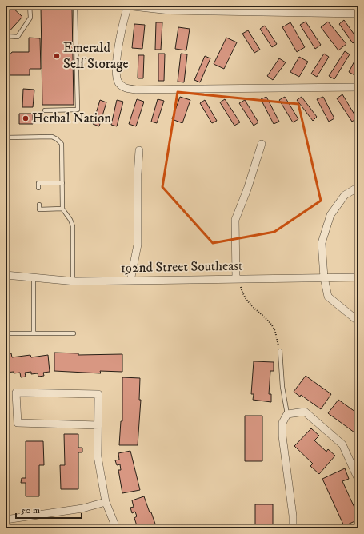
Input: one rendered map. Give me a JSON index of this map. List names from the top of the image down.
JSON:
{
  "streets": {
    "street": ["192nd Street Southeast"]
  },
  "places": ["Emerald Self Storage", "Herbal Nation"],
  "scale_bar": "50 m"
}
